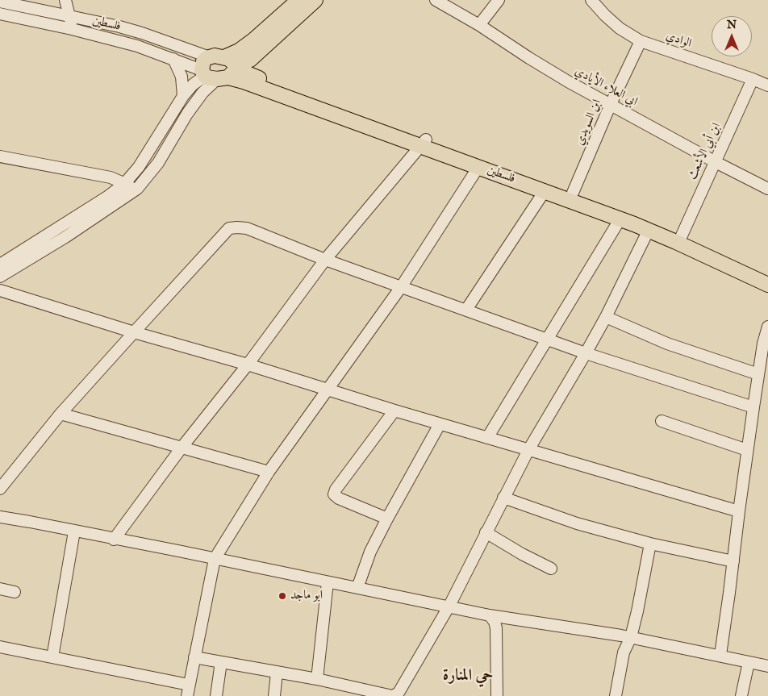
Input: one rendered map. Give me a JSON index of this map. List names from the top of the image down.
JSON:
{
  "streets": {
    "main road": ["فلسطين"],
    "street": [
      "الوادي",
      "ابي العلاء الأيادي",
      "ابن السويدي",
      "ابن أبي الأشعث"
    ]
  },
  "crossings": [
    ["فلسطين", "ابن السويدي"],
    ["فلسطين", "ابن أبي الأشعث"],
    ["الوادي", "ابن السويدي"],
    ["الوادي", "ابن أبي الأشعث"],
    ["ابي العلاء الأيادي", "ابن السويدي"],
    ["ابي العلاء الأيادي", "ابن أبي الأشعث"]
  ],
  "districts": ["حي المنارة"],
  "places": ["ابو ماجد"],
  "north": "top"
}
